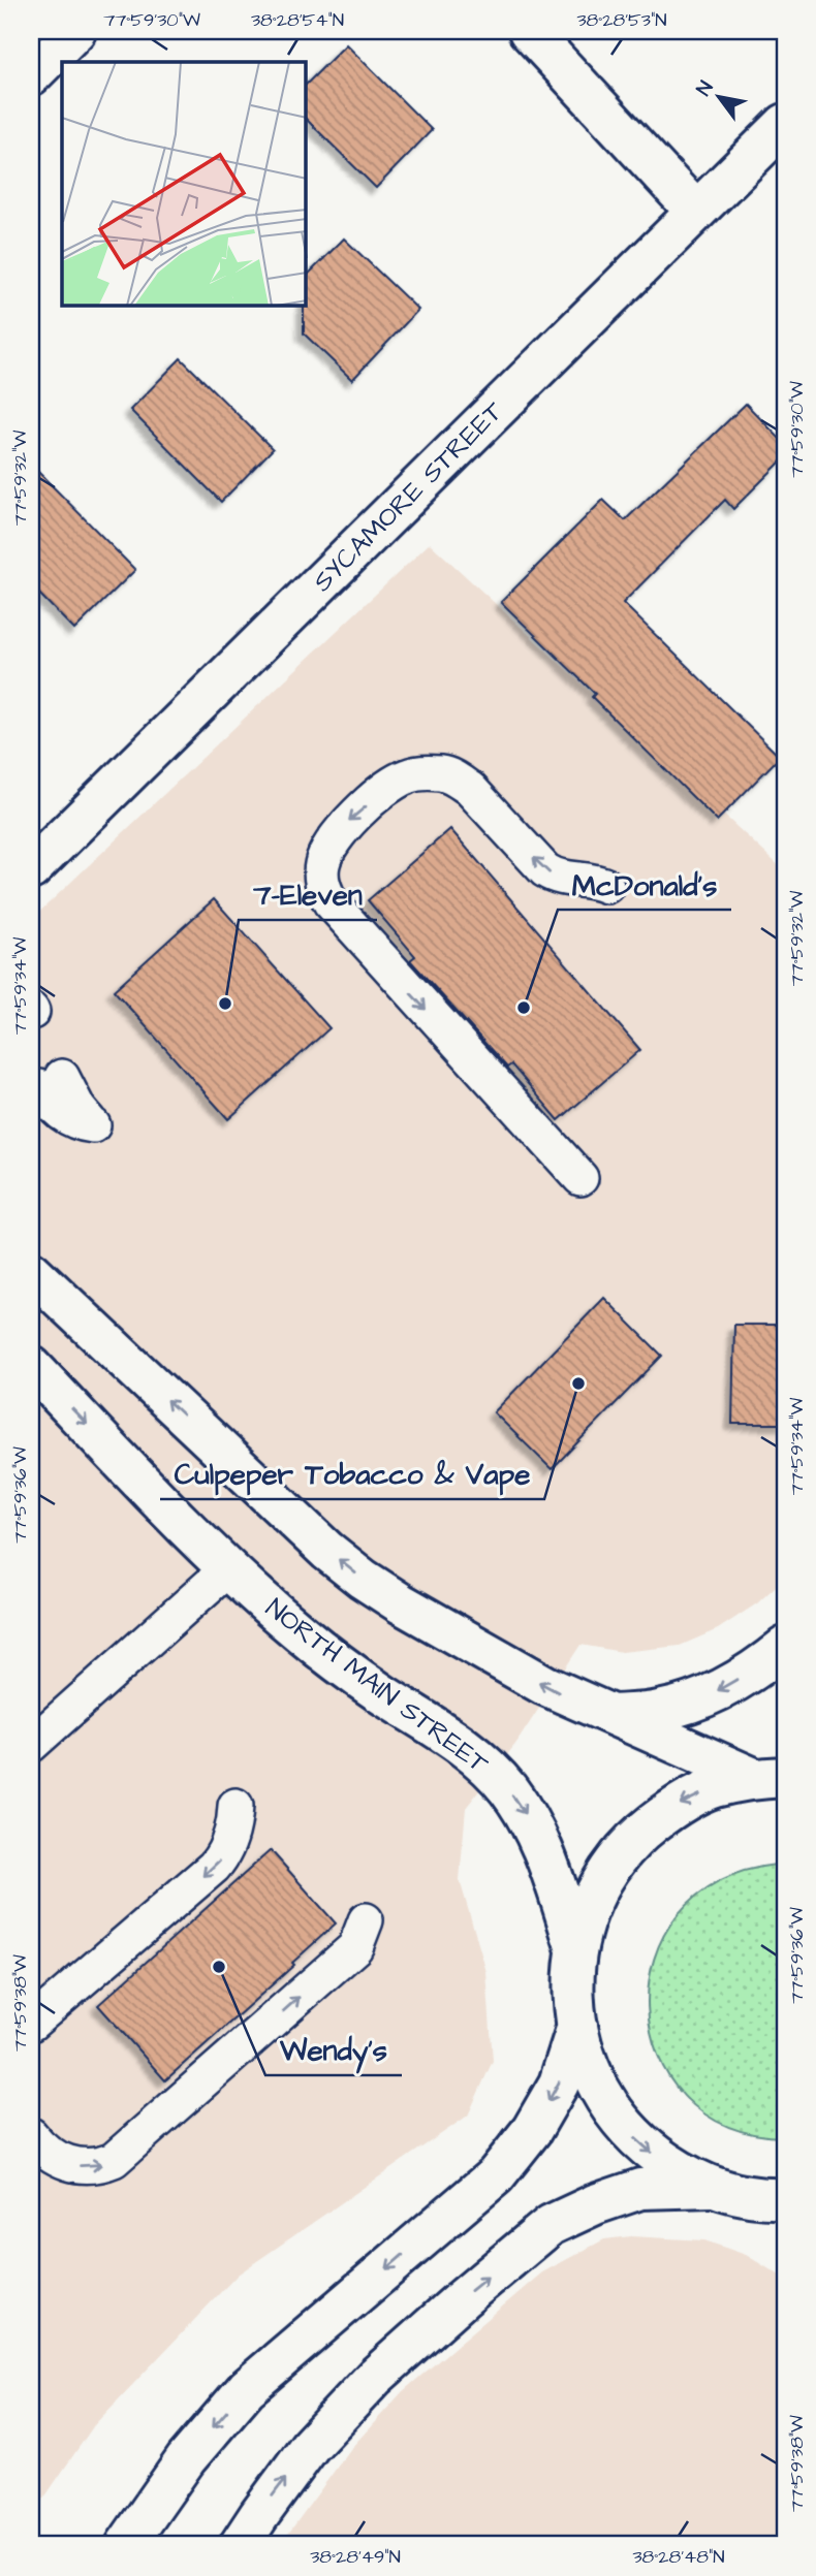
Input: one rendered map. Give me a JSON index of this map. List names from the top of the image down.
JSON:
{
  "streets": {
    "main road": ["SYCAMORE STREET", "NORTH MAIN STREET"]
  },
  "places": [
    "7-Eleven",
    "McDonald's",
    "Culpeper Tobacco & Vape",
    "Wendy's"
  ],
  "north": "top left",
  "coordinates": [
    "77°59'30\"W",
    "38°28'54\"N",
    "38°28'53\"N",
    "77°59'32\"W",
    "77°59'34\"W",
    "77°59'36\"W",
    "77°59'38\"W",
    "38°28'49\"N",
    "38°28'48\"N"
  ]
}
